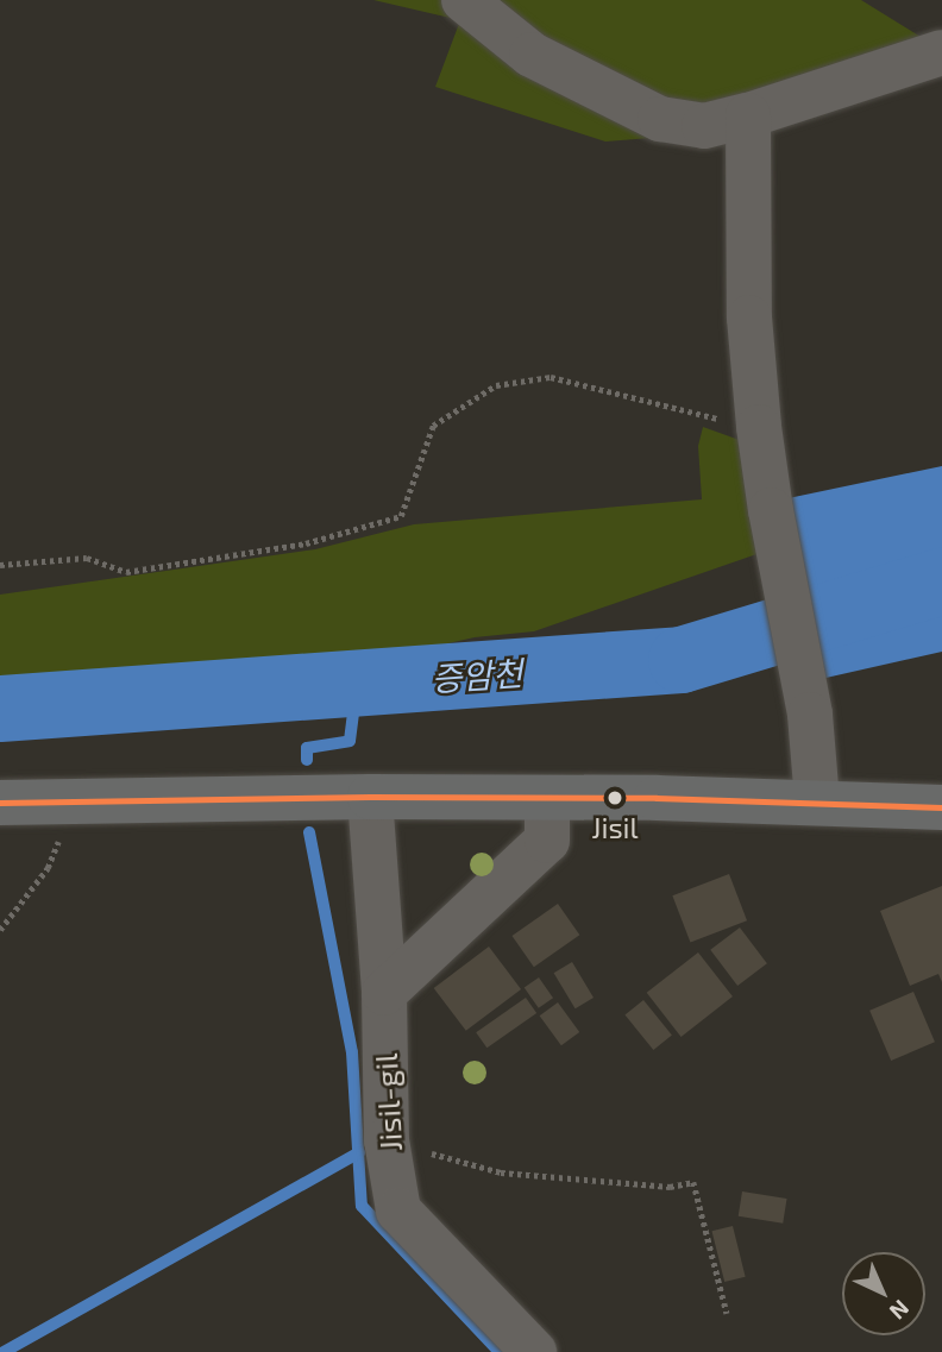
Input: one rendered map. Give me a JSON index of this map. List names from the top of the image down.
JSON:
{
  "streets": {
    "street": ["Jisil-gil"]
  },
  "water": ["증암천"],
  "places": ["Jisil"],
  "north": "bottom right"
}
